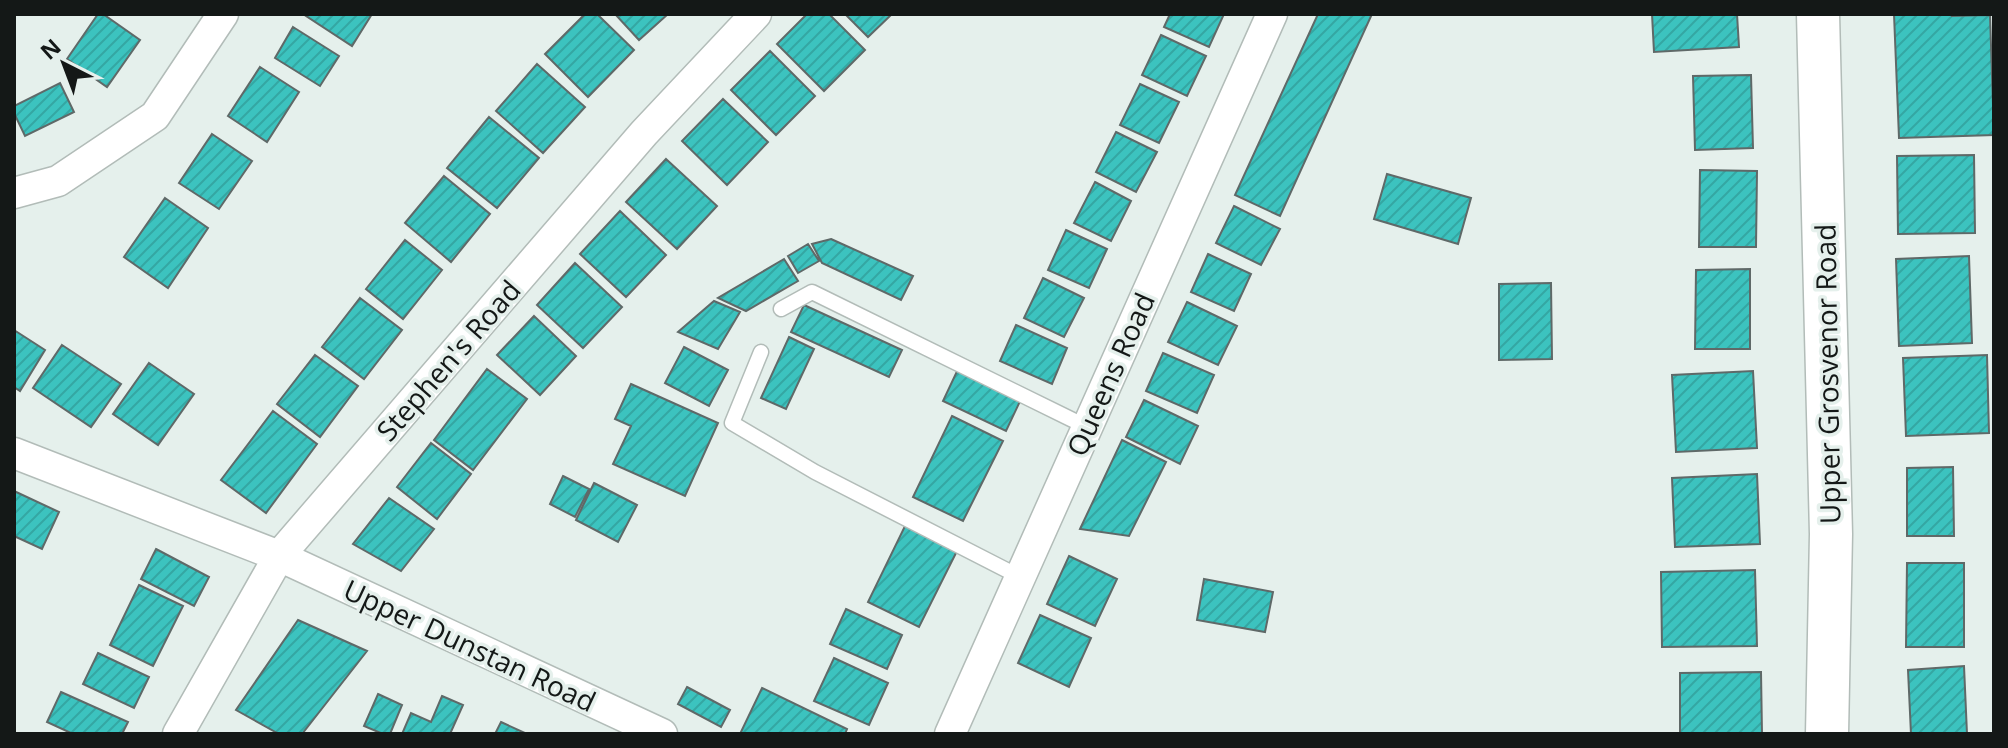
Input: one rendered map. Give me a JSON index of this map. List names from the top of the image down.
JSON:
{
  "streets": {
    "street": [
      "Stephen's Road",
      "Queens Road",
      "Upper Grosvenor Road",
      "Upper Dunstan Road"
    ]
  },
  "crossings": [
    ["Stephen's Road", "Upper Dunstan Road"]
  ],
  "north": "top left"
}
